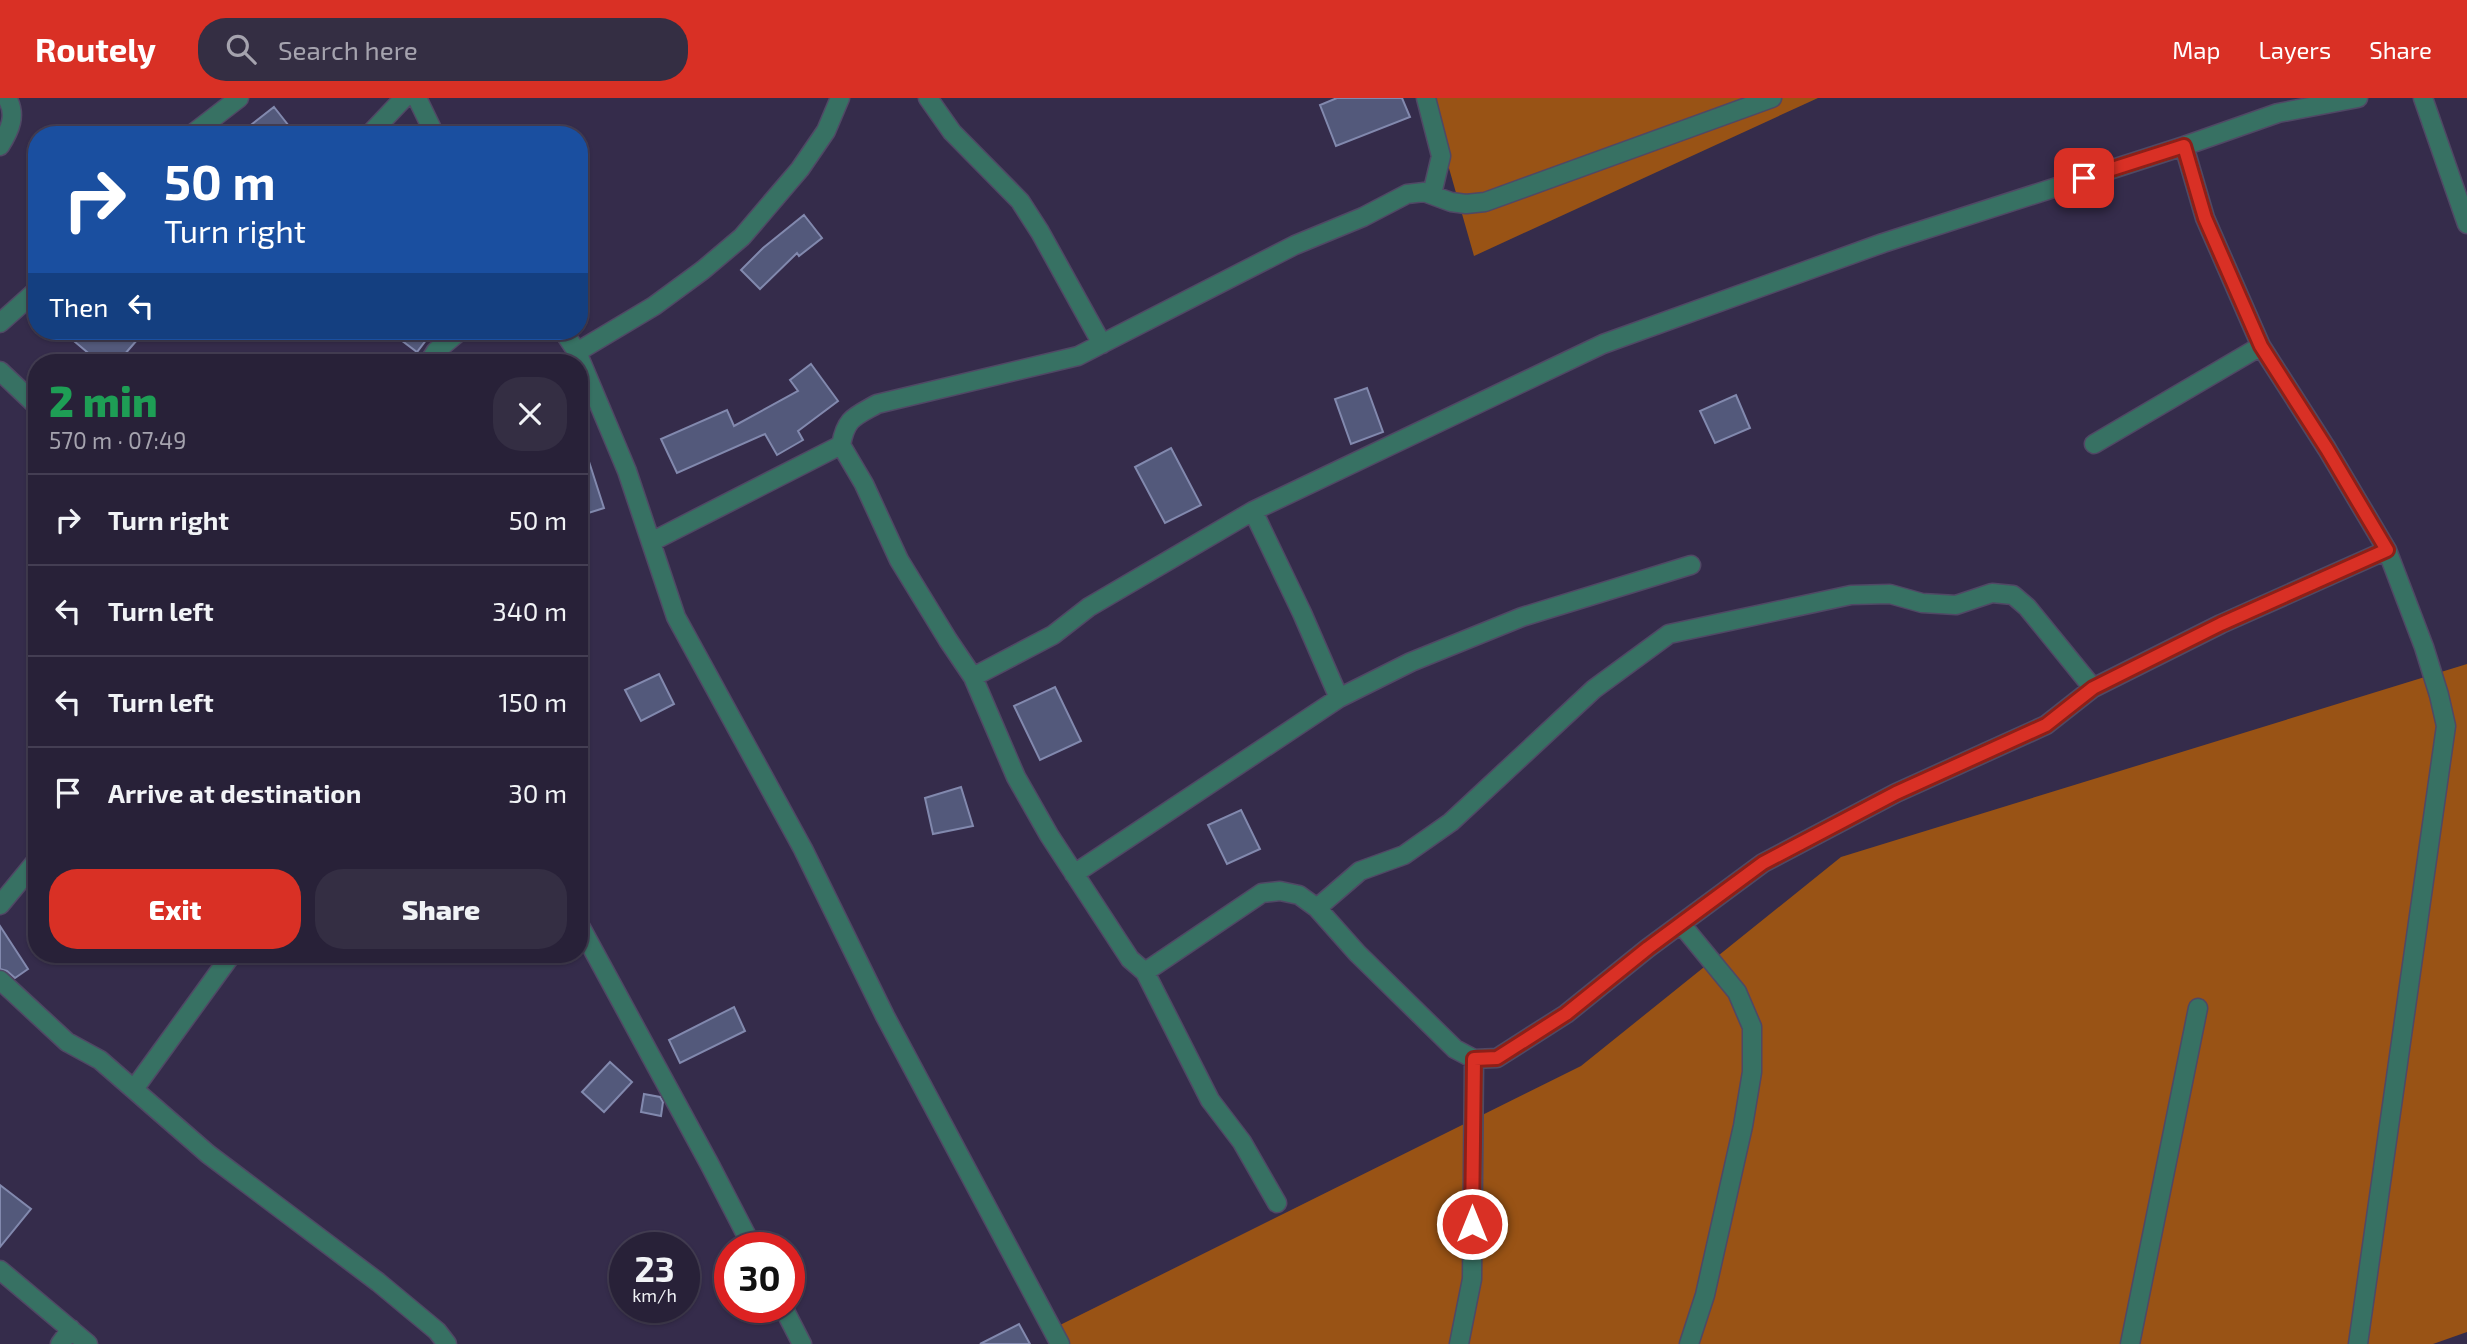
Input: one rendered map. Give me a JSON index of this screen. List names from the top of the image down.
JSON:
{
  "page": {
    "header": "Routely",
    "search": "Search here",
    "nav": ["Map", "Layers", "Share"],
    "turn": ["50 m", "Turn right"],
    "then": "Then",
    "heading": ["2 min", "570 m · 07:49"],
    "list": [
      {
        "name": "Turn right",
        "value": "50 m"
      },
      {
        "name": "Turn left",
        "value": "340 m"
      },
      {
        "name": "Turn left",
        "value": "150 m"
      },
      {
        "name": "Arrive at destination",
        "value": "30 m"
      }
    ],
    "buttons": ["Exit", "Share"],
    "speed": "23 km/h",
    "limit": "30"
  }
}
